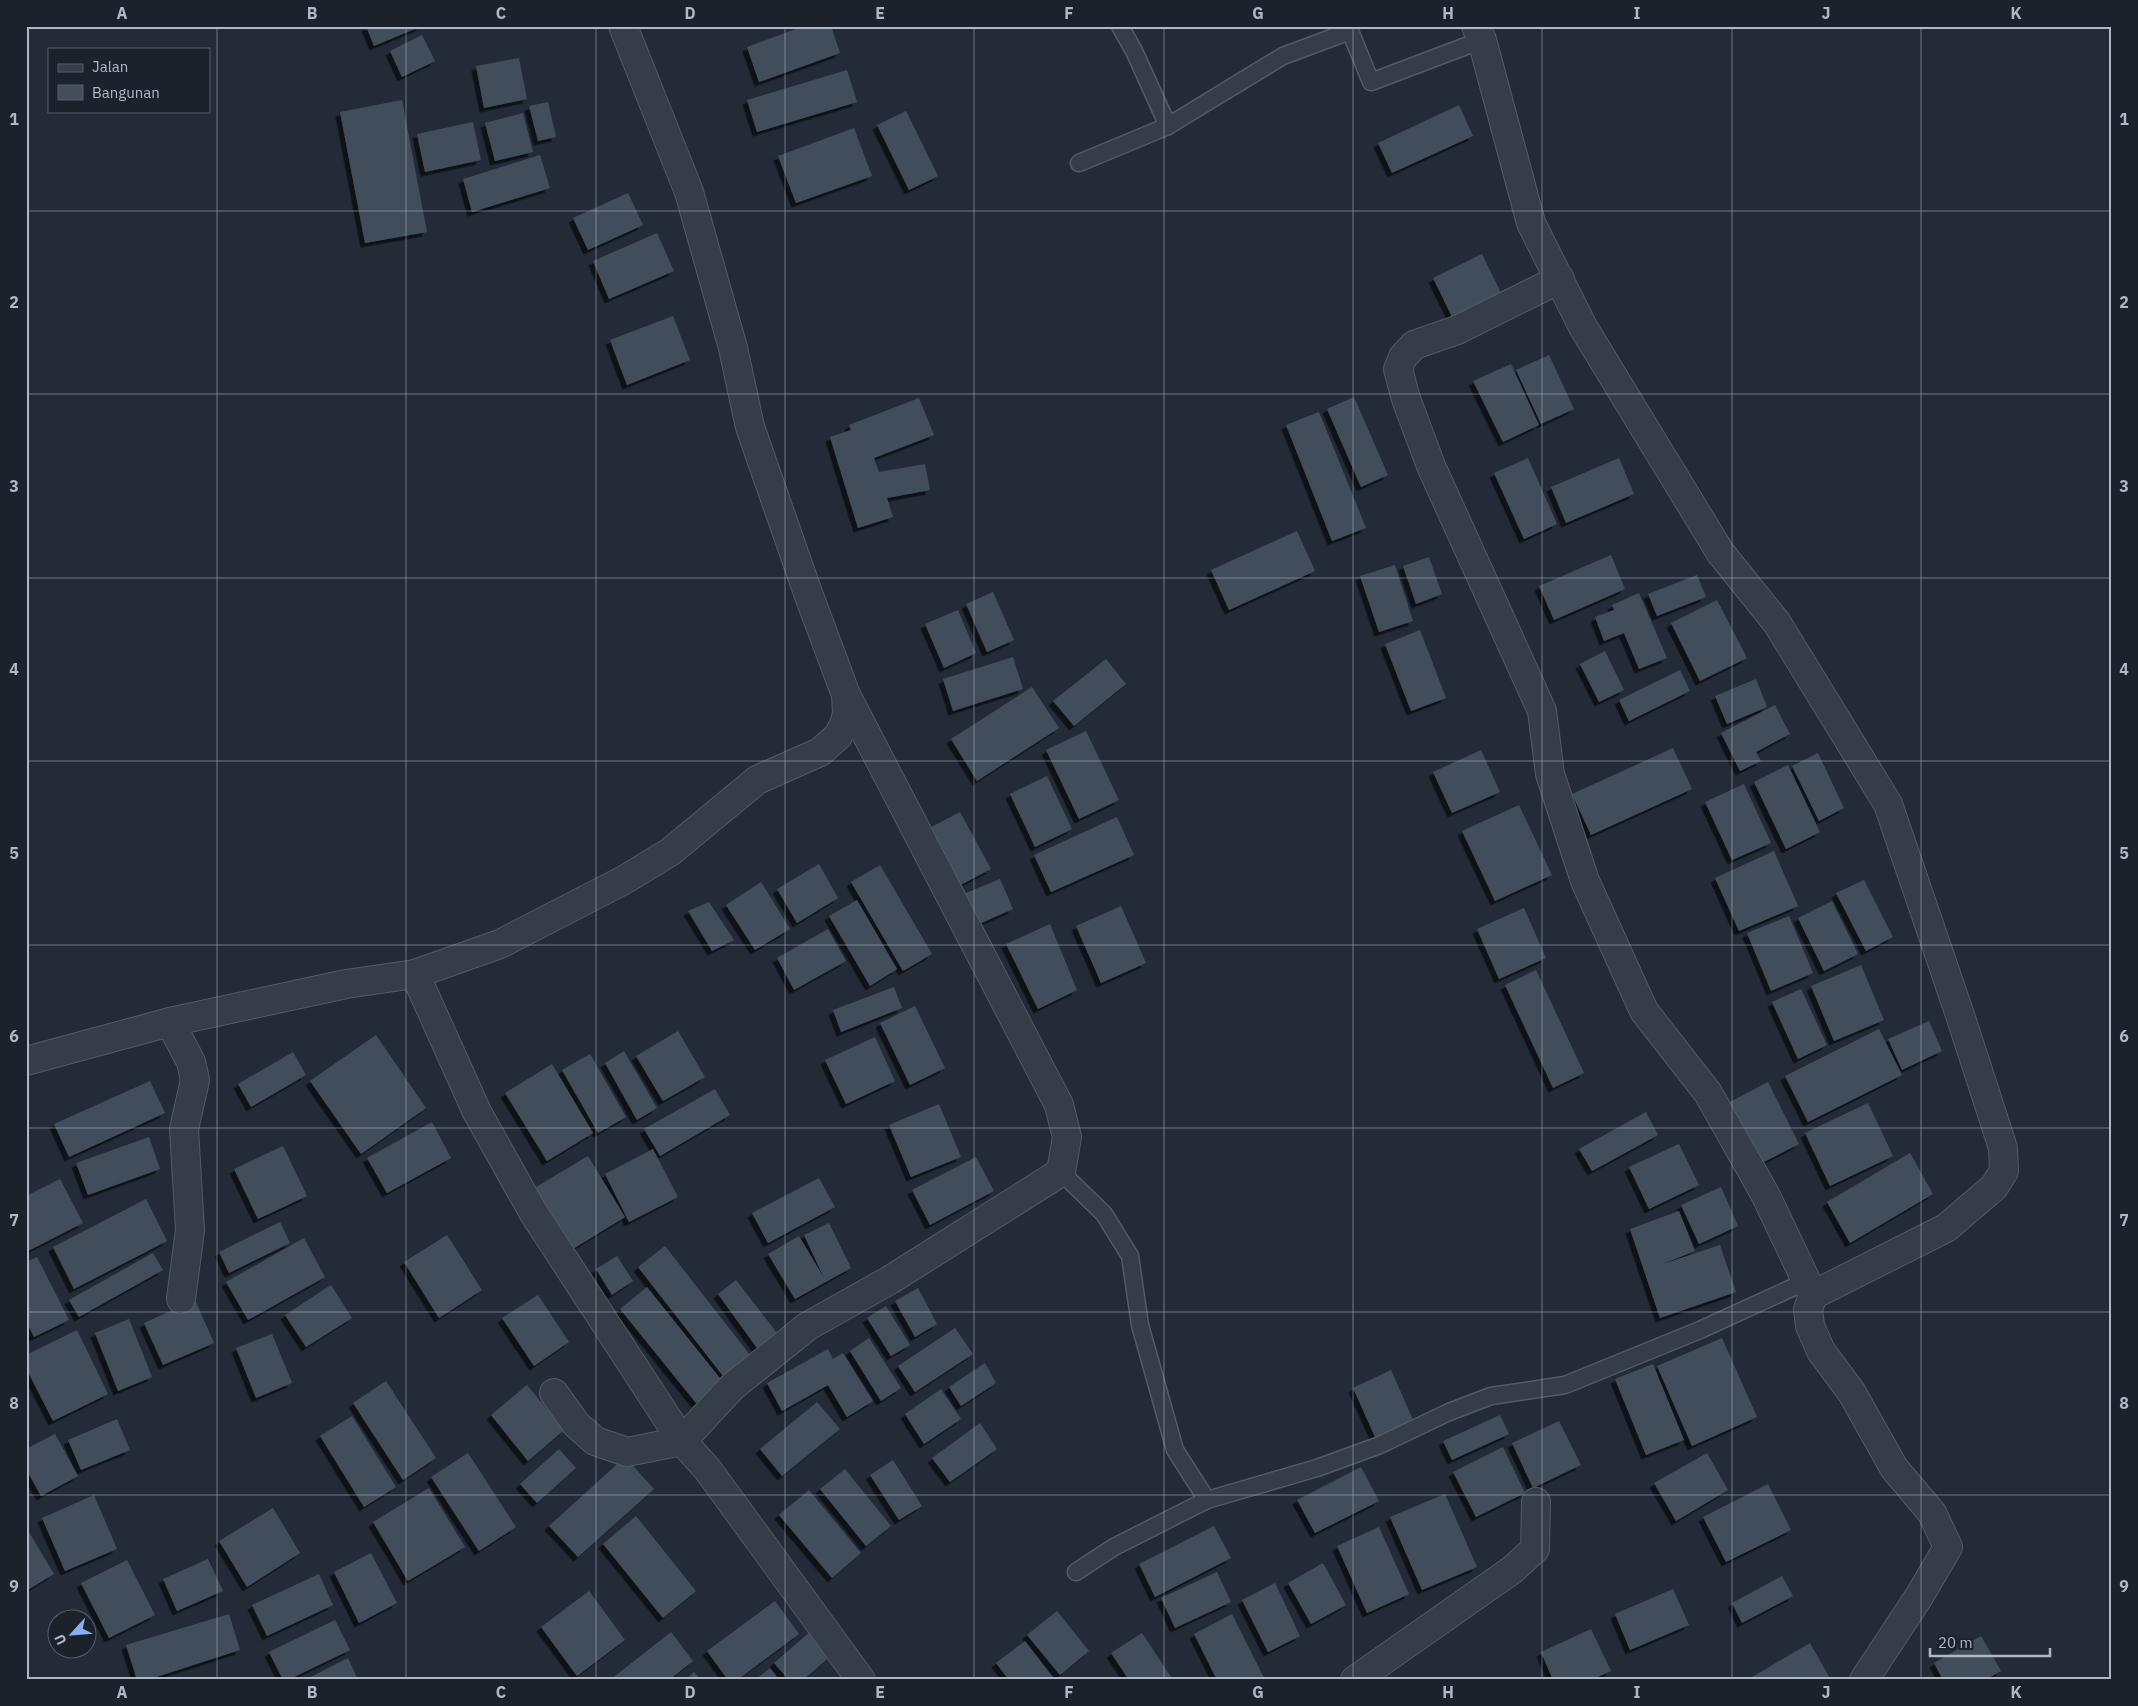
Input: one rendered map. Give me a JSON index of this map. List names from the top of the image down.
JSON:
{
  "legend": ["Jalan", "Bangunan"],
  "scale_bar": "20 m",
  "north": "bottom left",
  "grid": {
    "columns": [
      "A",
      "B",
      "C",
      "D",
      "E",
      "F",
      "G",
      "H",
      "I",
      "J",
      "K"
    ],
    "rows": [
      "1",
      "2",
      "3",
      "4",
      "5",
      "6",
      "7",
      "8",
      "9"
    ]
  }
}
